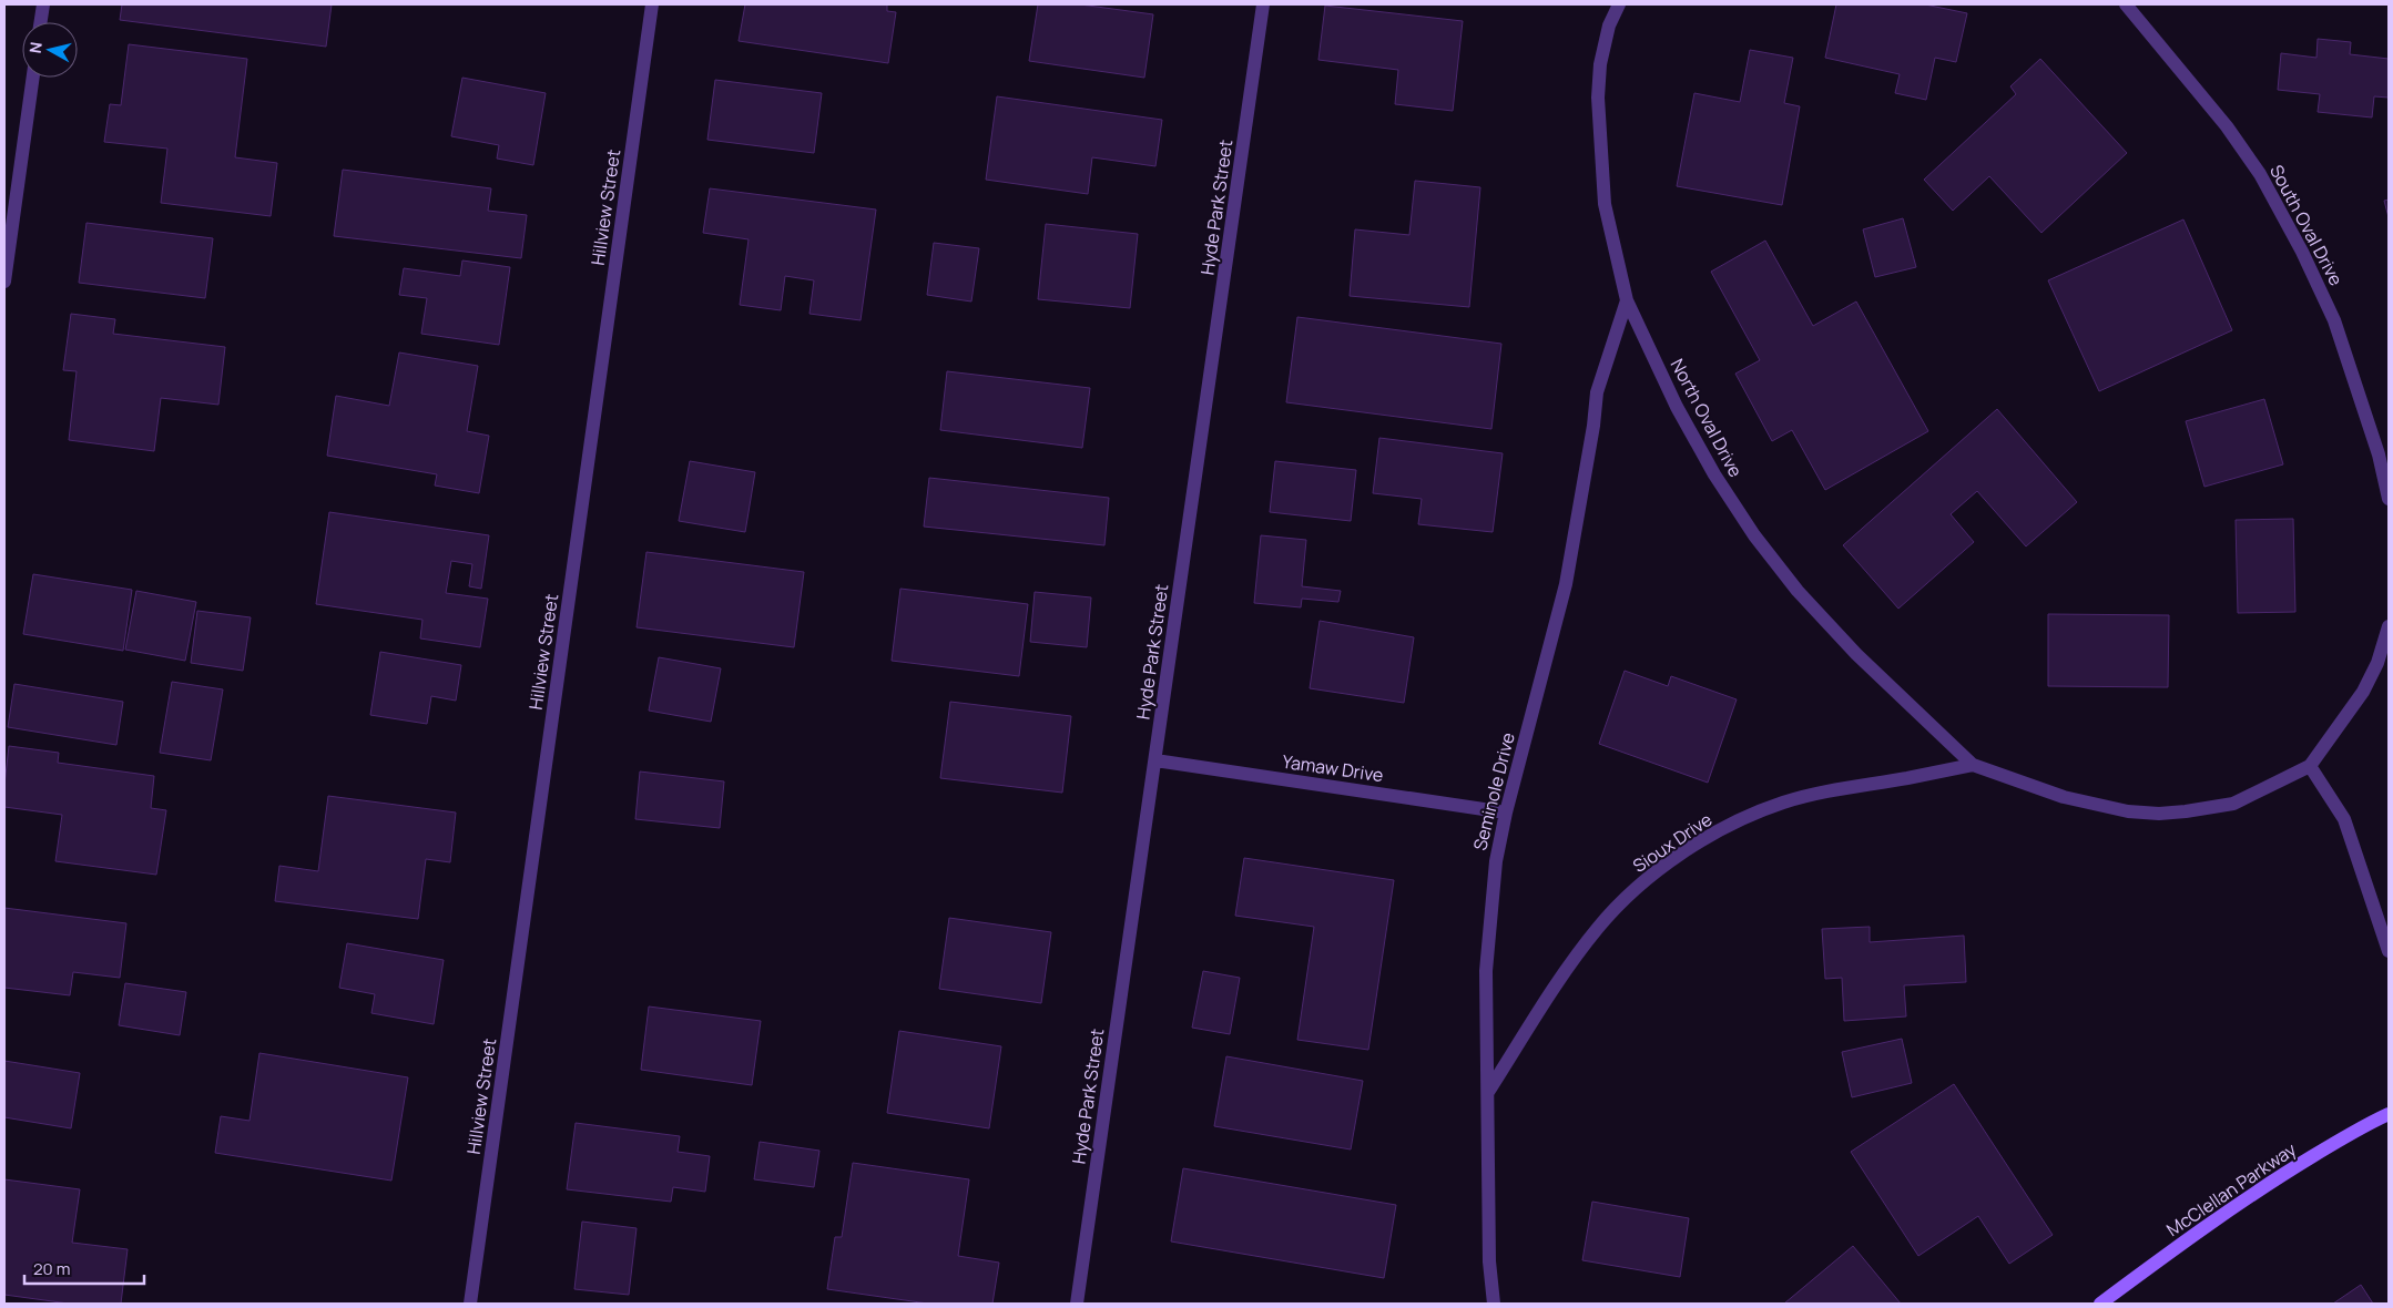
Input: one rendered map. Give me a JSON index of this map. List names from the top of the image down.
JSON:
{
  "streets": {
    "street": [
      "Hillview Street",
      "Hyde Park Street",
      "South Oval Drive",
      "North Oval Drive",
      "Yamaw Drive",
      "Seminole Drive",
      "Sioux Drive",
      "McClellan Parkway"
    ]
  },
  "crossings": [
    ["Hyde Park Street", "Yamaw Drive"],
    ["North Oval Drive", "Seminole Drive"],
    ["North Oval Drive", "Sioux Drive"],
    ["Yamaw Drive", "Seminole Drive"],
    ["Seminole Drive", "Sioux Drive"]
  ],
  "scale_bar": "20 m",
  "north": "left"
}
